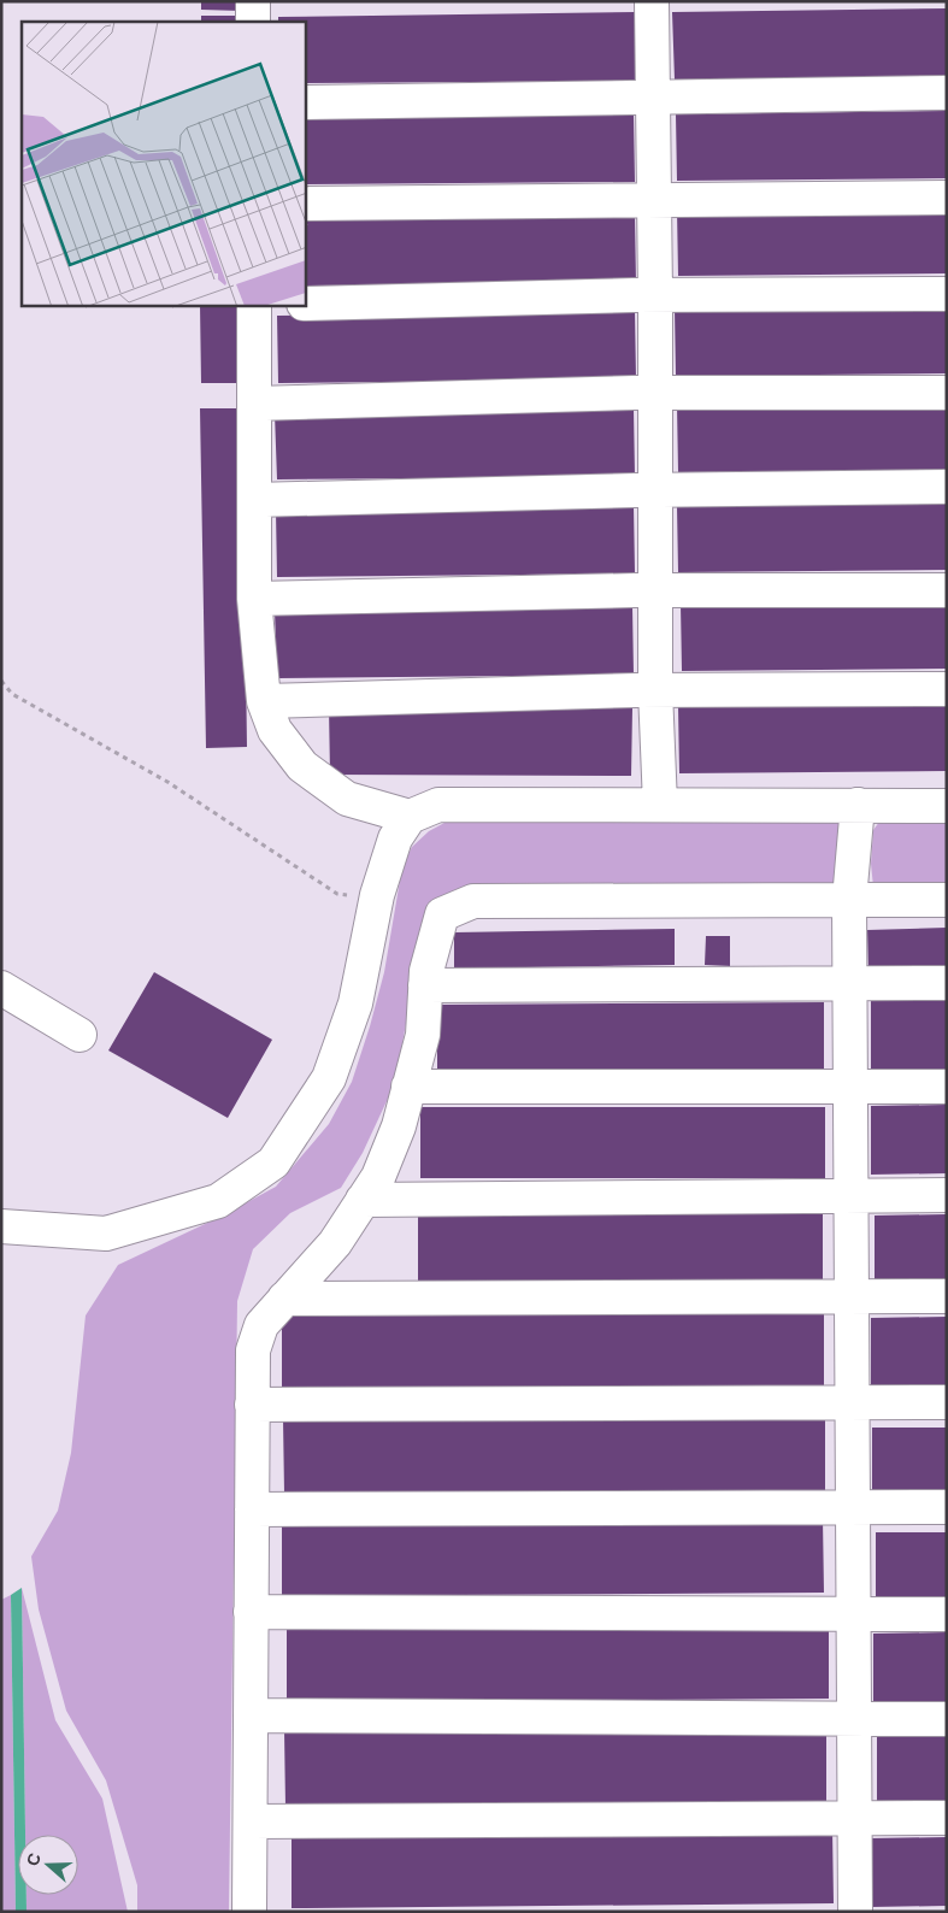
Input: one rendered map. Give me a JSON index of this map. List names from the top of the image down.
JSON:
{
  "north": "left"
}
